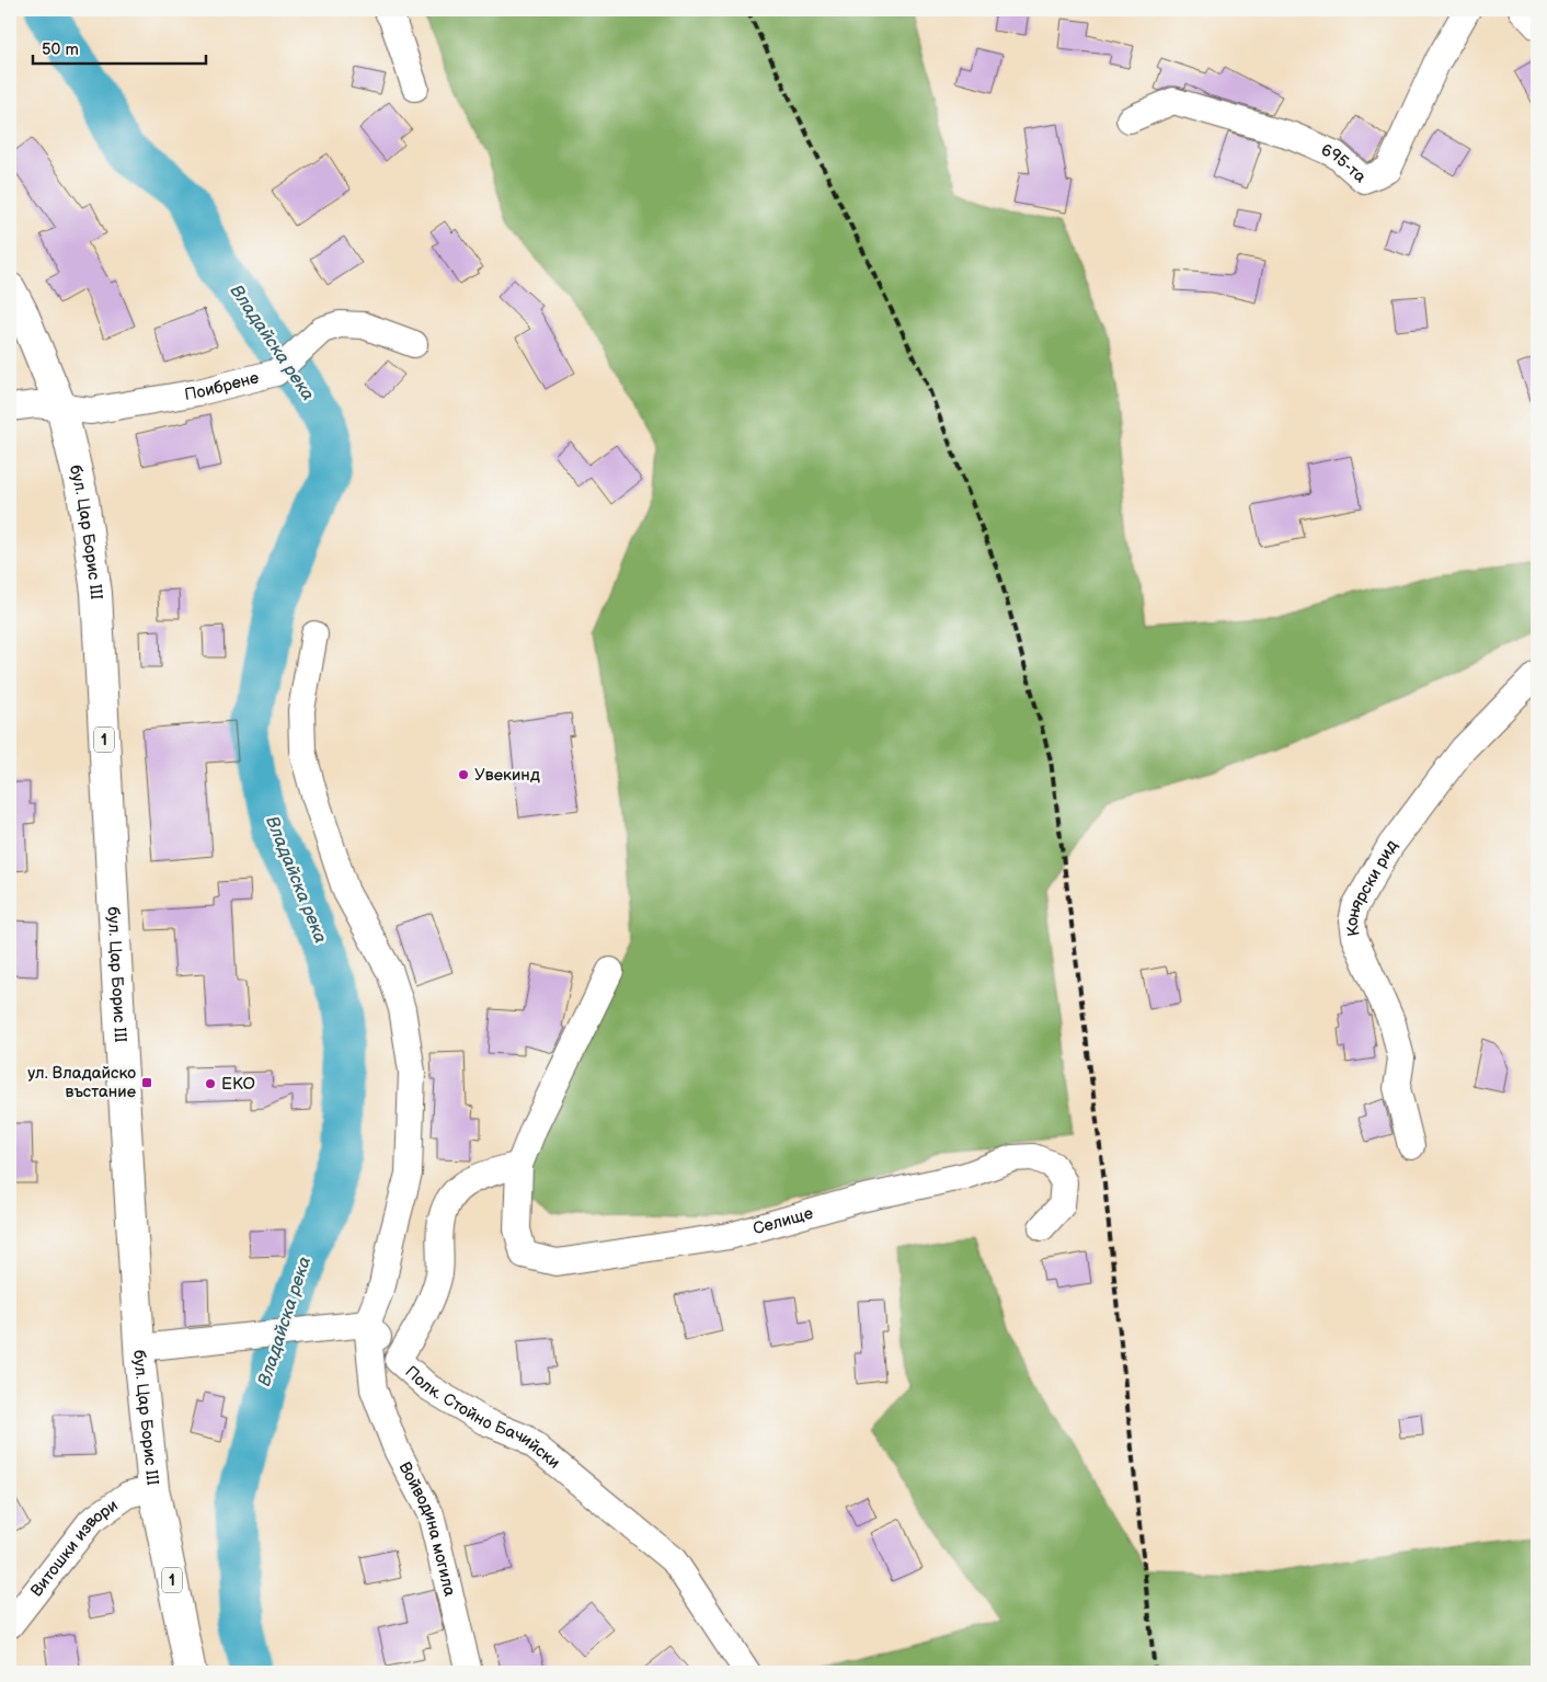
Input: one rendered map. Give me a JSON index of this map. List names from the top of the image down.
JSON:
{
  "streets": {
    "main road": ["бул. Цар Борис III", "1"],
    "street": [
      "695-та",
      "Поибрене",
      "Конярски рид",
      "Селище",
      "Полк. Стойно Бачийски",
      "Войводина могила",
      "Витошки извори"
    ]
  },
  "crossings": [
    ["Поибрене", "бул. Цар Борис III"],
    ["бул. Цар Борис III", "Витошки извори"],
    ["Селище", "Полк. Стойно Бачийски"]
  ],
  "water": ["Владайска река"],
  "places": {
    "other": ["Увекинд", "EKO"],
    "transit": ["ул. Владайско въстание"]
  },
  "scale_bar": "50 m"
}
